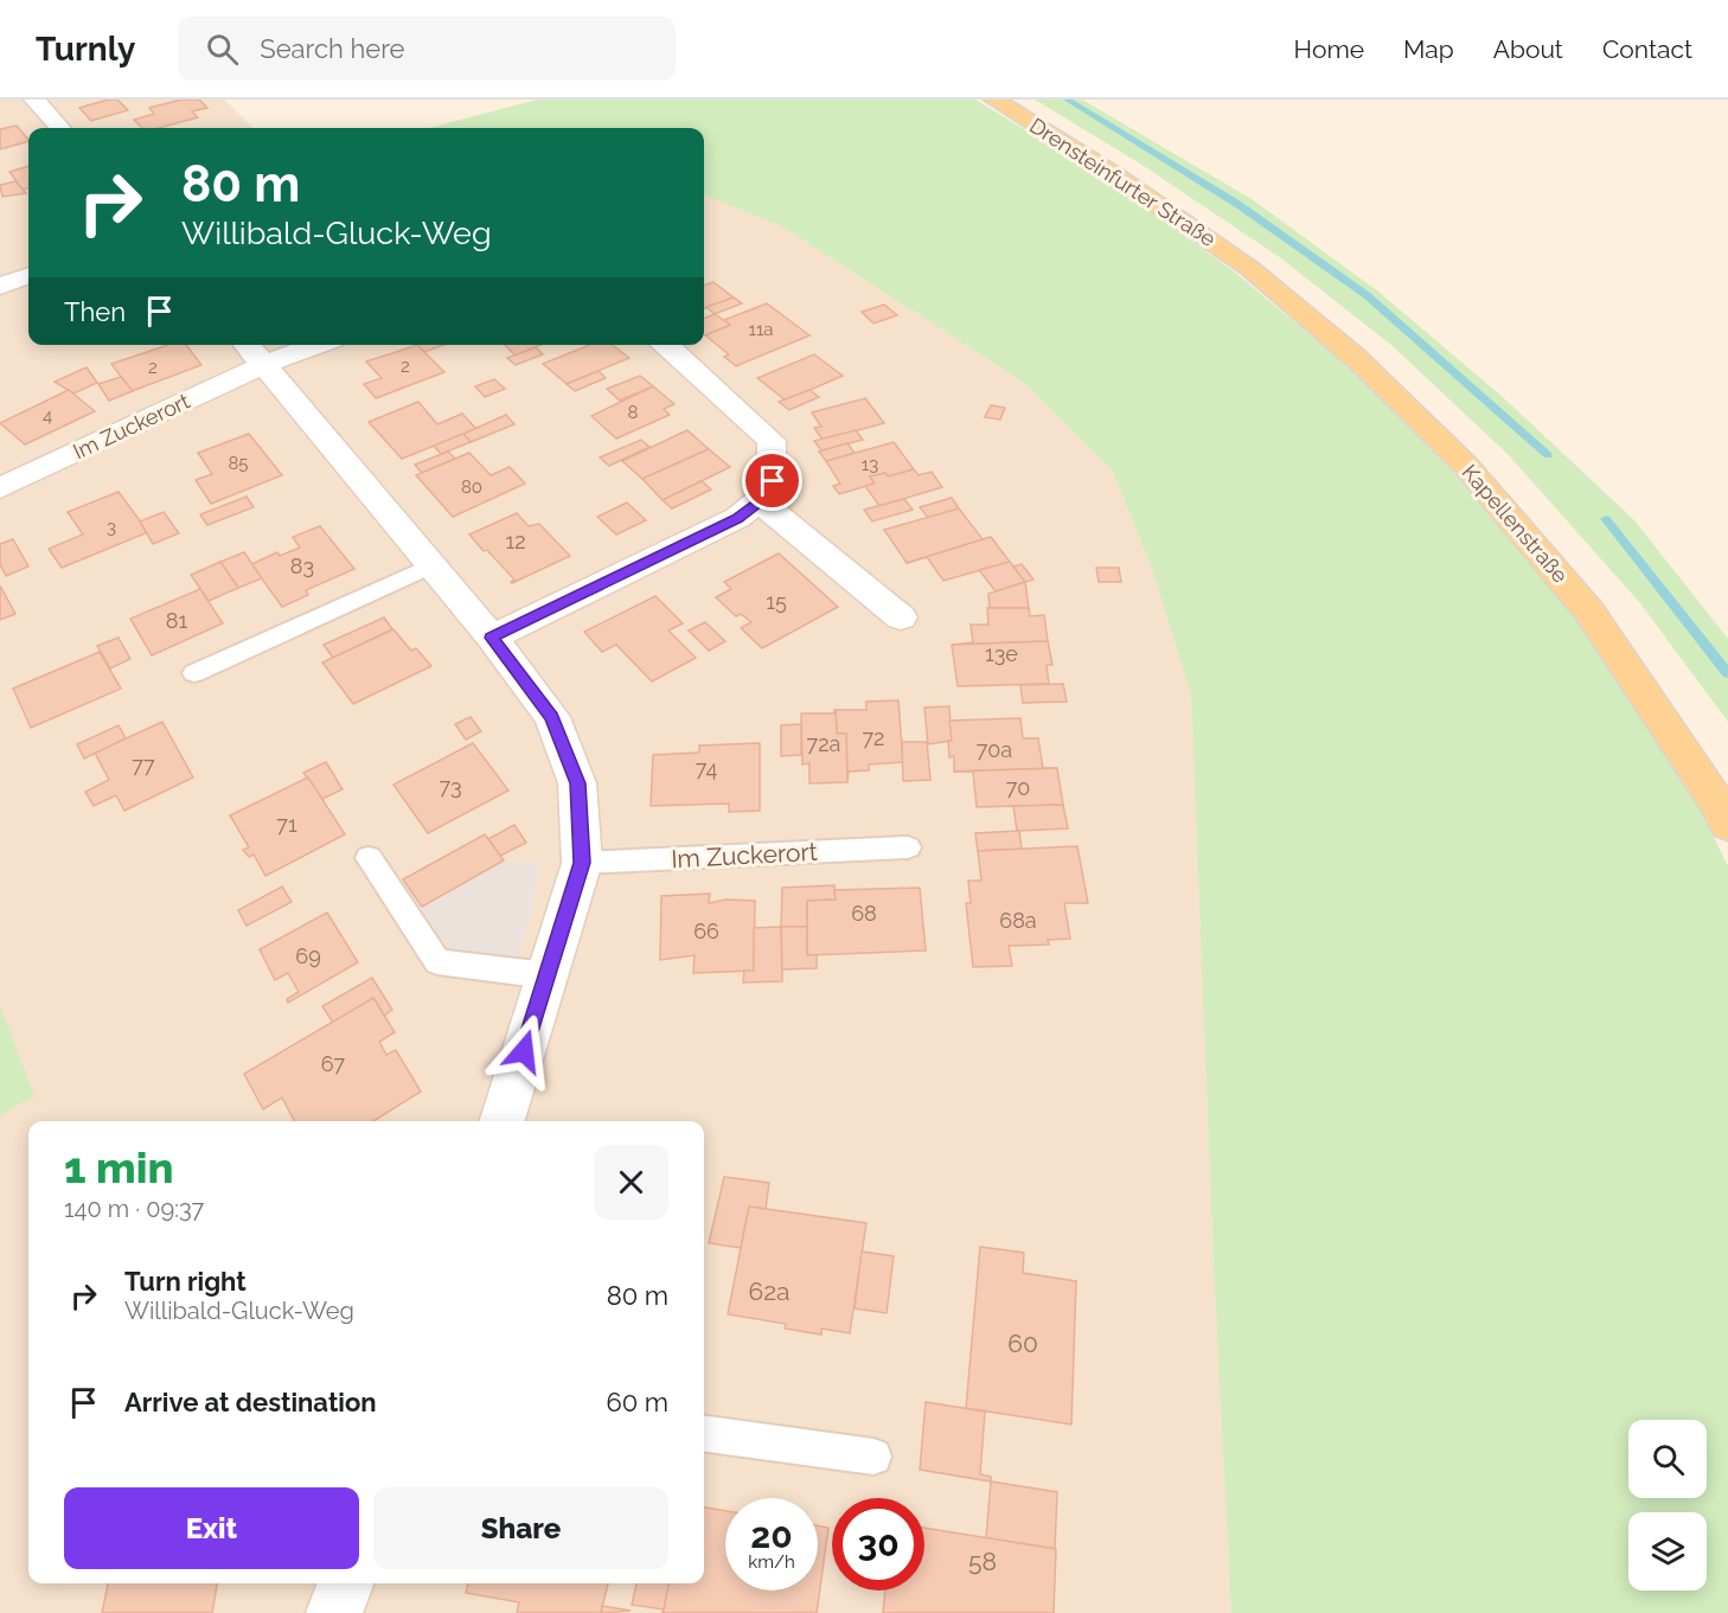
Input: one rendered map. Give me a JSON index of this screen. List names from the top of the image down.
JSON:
{
  "streets": {
    "main road": ["Drensteinfurter Straße", "Kapellenstraße"],
    "street": ["Im Zuckerort"]
  },
  "crossings": [
    ["Drensteinfurter Straße", "Kapellenstraße"]
  ],
  "house_numbers": [
    "11a",
    "2",
    "2",
    "8",
    "4",
    "85",
    "13",
    "80",
    "3",
    "12",
    "83",
    "15",
    "81",
    "13e",
    "72",
    "72a",
    "70a",
    "77",
    "74",
    "73",
    "70",
    "71",
    "68",
    "68a",
    "66",
    "69",
    "67",
    "62a",
    "60",
    "58"
  ],
  "page": {
    "header": "Turnly",
    "search": "Search here",
    "nav": [
      "Home",
      "Map",
      "About",
      "Contact"
    ],
    "turn": ["80 m", "Willibald-Gluck-Weg"],
    "then": "Then",
    "heading": ["1 min", "140 m · 09:37"],
    "list": [
      {
        "name": "Turn right",
        "note": "Willibald-Gluck-Weg",
        "value": "80 m"
      },
      {
        "name": "Arrive at destination",
        "value": "60 m"
      }
    ],
    "buttons": ["Exit", "Share"],
    "speed": "20 km/h",
    "limit": "30"
  }
}
